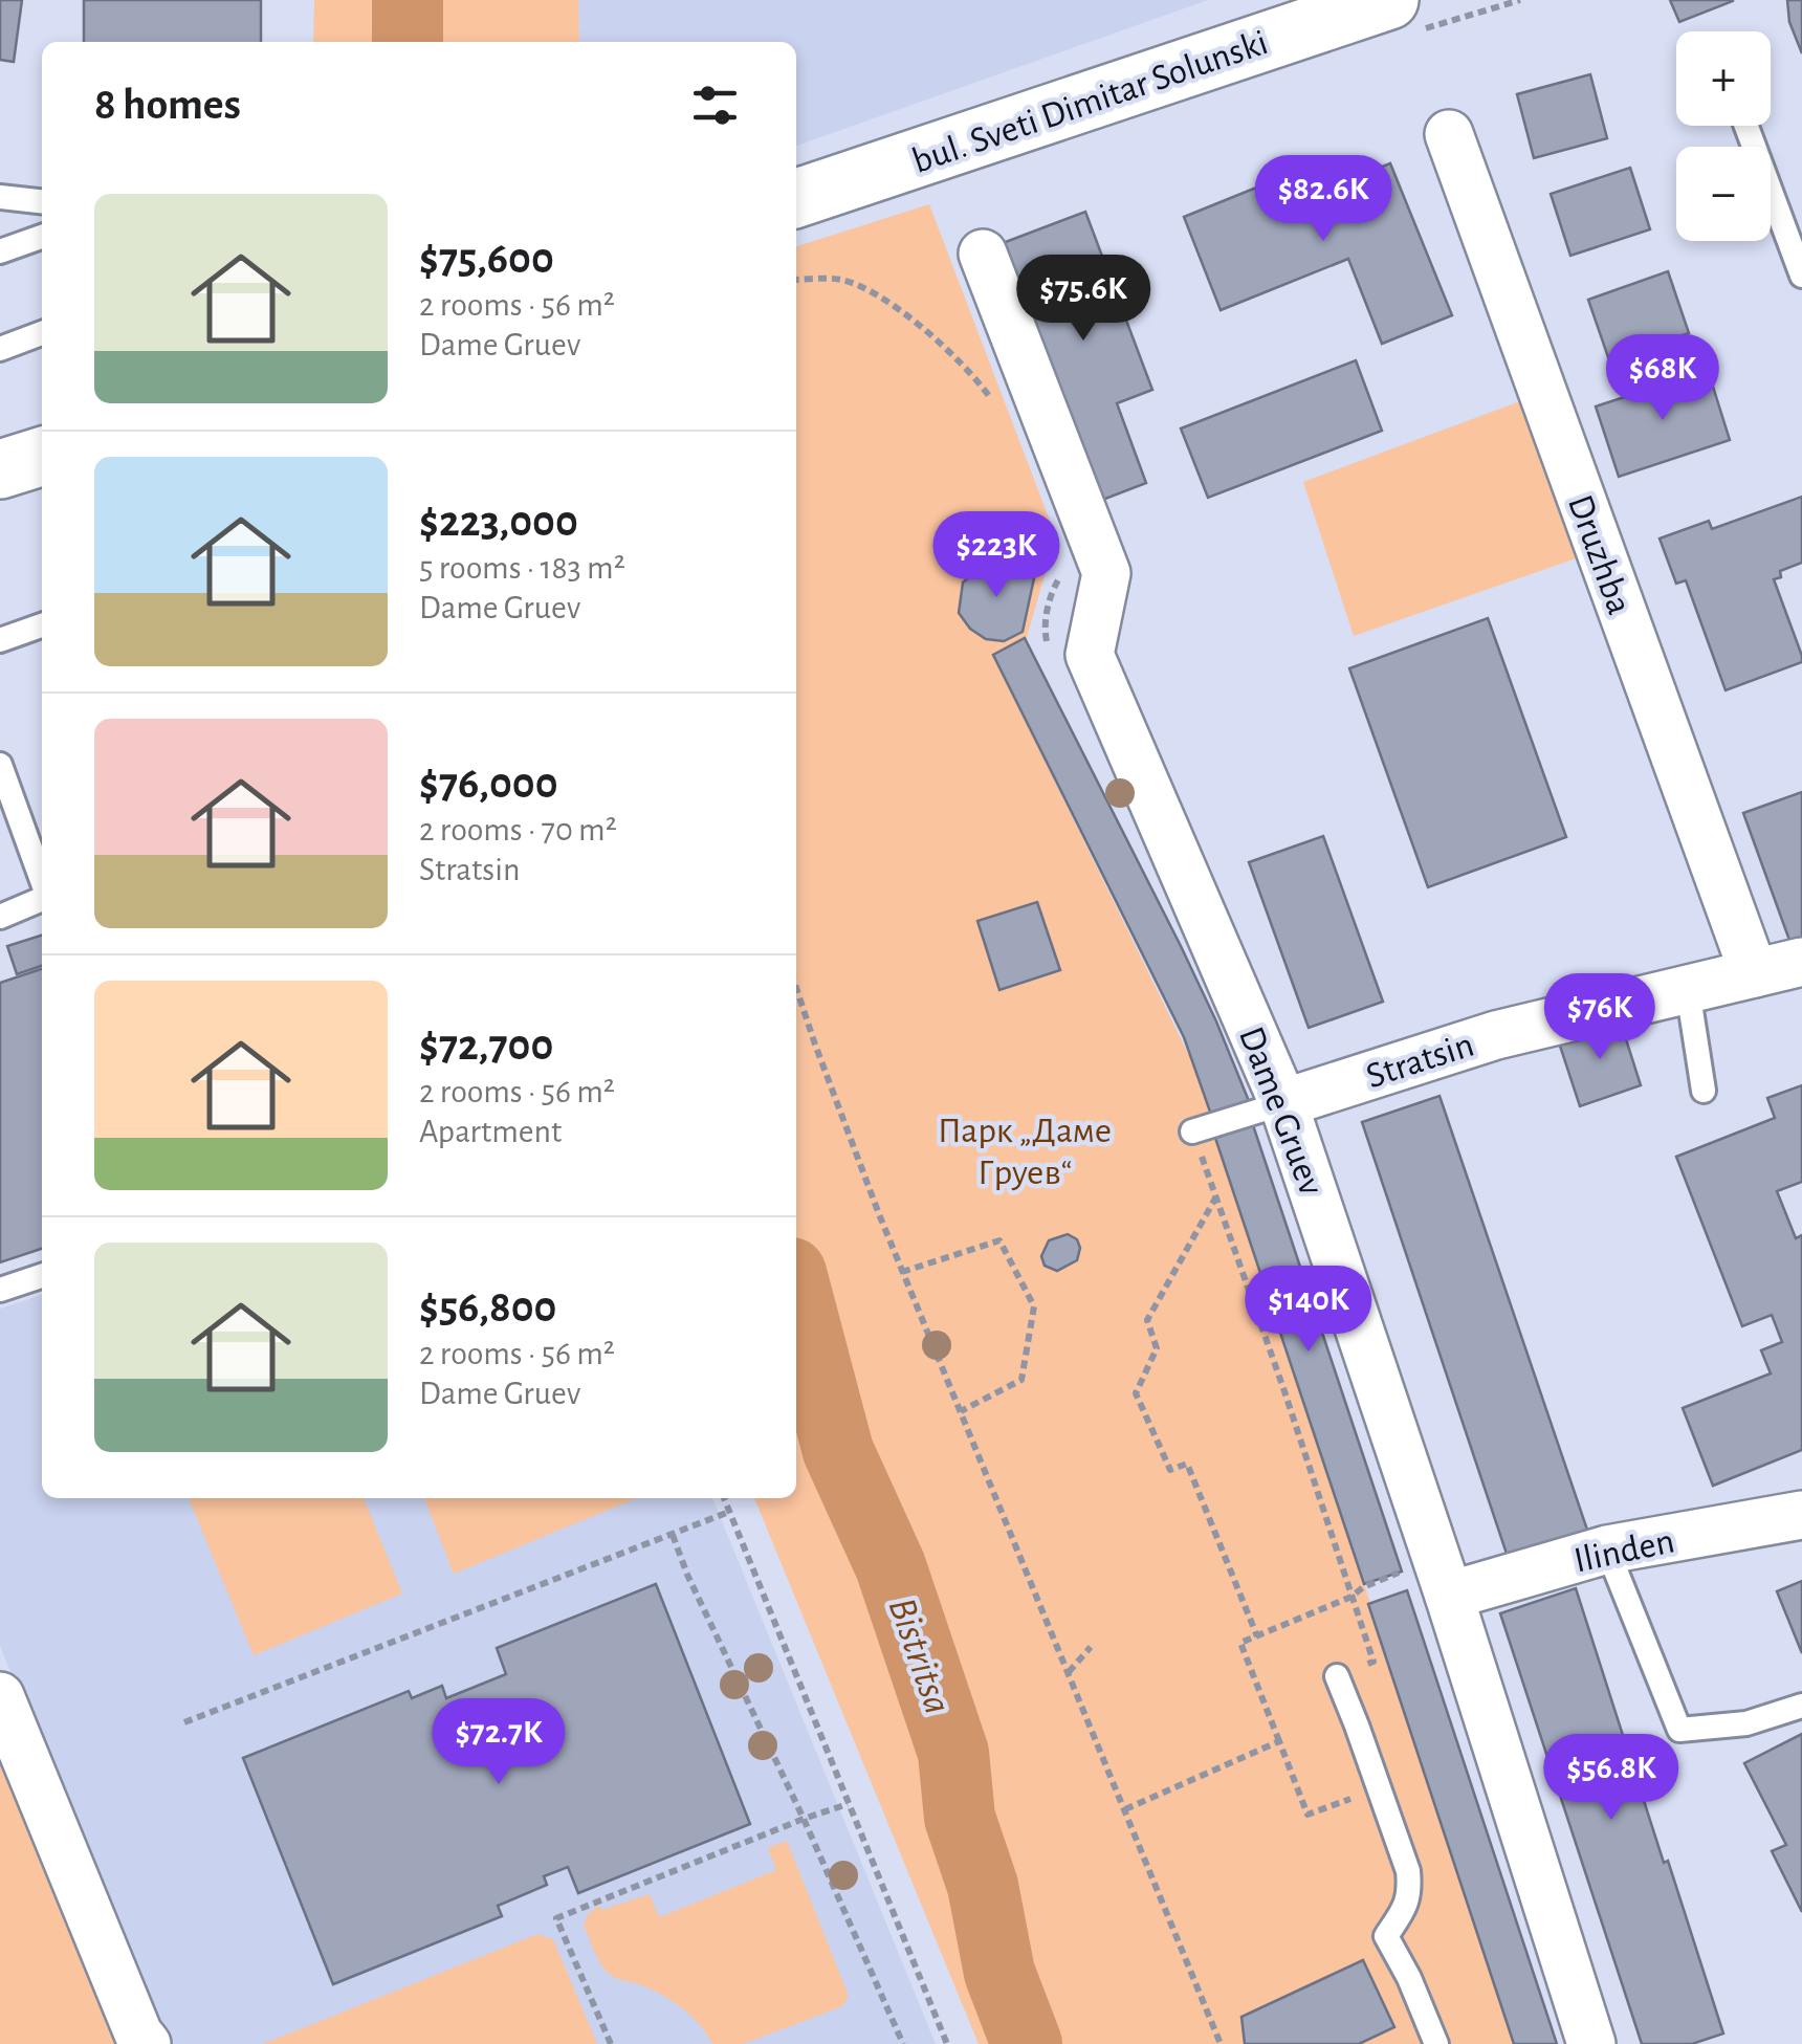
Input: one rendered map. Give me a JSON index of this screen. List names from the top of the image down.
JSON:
{
  "streets": {
    "main road": ["bul. Sveti Dimitar Solunski"],
    "street": [
      "Druzhba",
      "Stratsin",
      "Dame Gruev",
      "Ilinden"
    ]
  },
  "crossings": [
    ["Druzhba", "Stratsin"],
    ["Stratsin", "Dame Gruev"],
    ["Dame Gruev", "Ilinden"]
  ],
  "water": ["Bistritsa"],
  "parks": ["Парк „Даме Груев“"],
  "page": {
    "map_buttons": ["+", "−"],
    "heading": "8 homes",
    "price": [
      "$82.6K",
      "$75.6K",
      "$68K",
      "$223K",
      "$76K",
      "$140K",
      "$72.7K",
      "$56.8K"
    ],
    "list": [
      {
        "name": "$75,600",
        "note": "2 rooms · 56 m² · Dame Gruev"
      },
      {
        "name": "$223,000",
        "note": "5 rooms · 183 m² · Dame Gruev"
      },
      {
        "name": "$76,000",
        "note": "2 rooms · 70 m² · Stratsin"
      },
      {
        "name": "$72,700",
        "note": "2 rooms · 56 m² · Apartment"
      },
      {
        "name": "$56,800",
        "note": "2 rooms · 56 m² · Dame Gruev"
      }
    ]
  }
}
